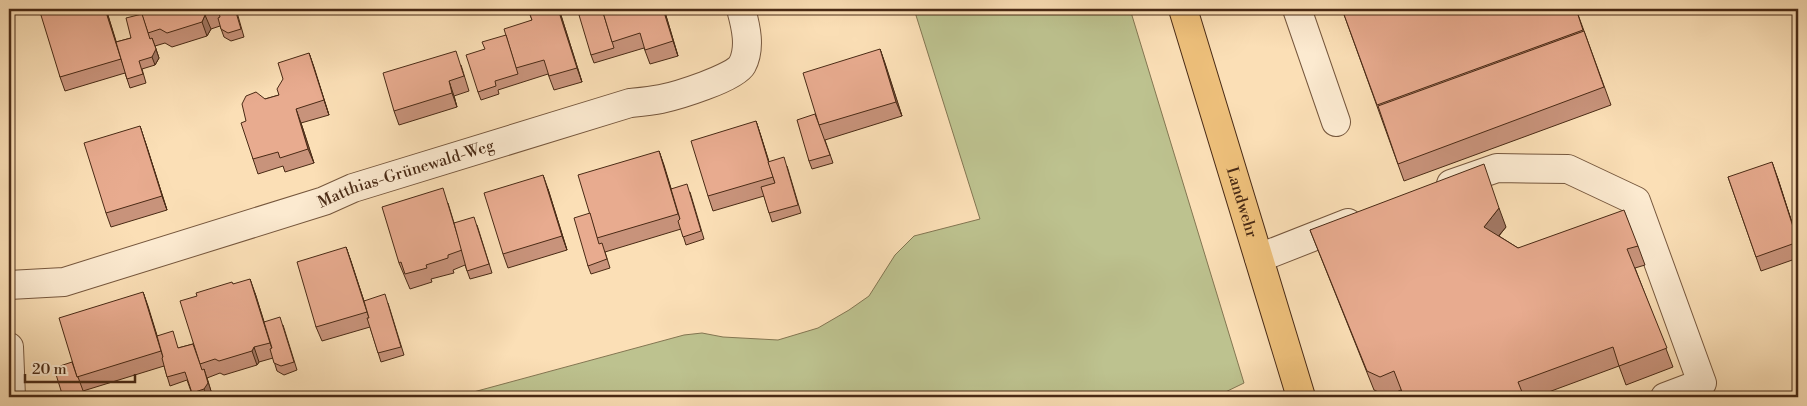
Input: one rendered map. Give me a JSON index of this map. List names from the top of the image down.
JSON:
{
  "streets": {
    "main road": ["Landwehr"],
    "street": ["Matthias-Grünewald-Weg"]
  },
  "scale_bar": "20 m"
}
